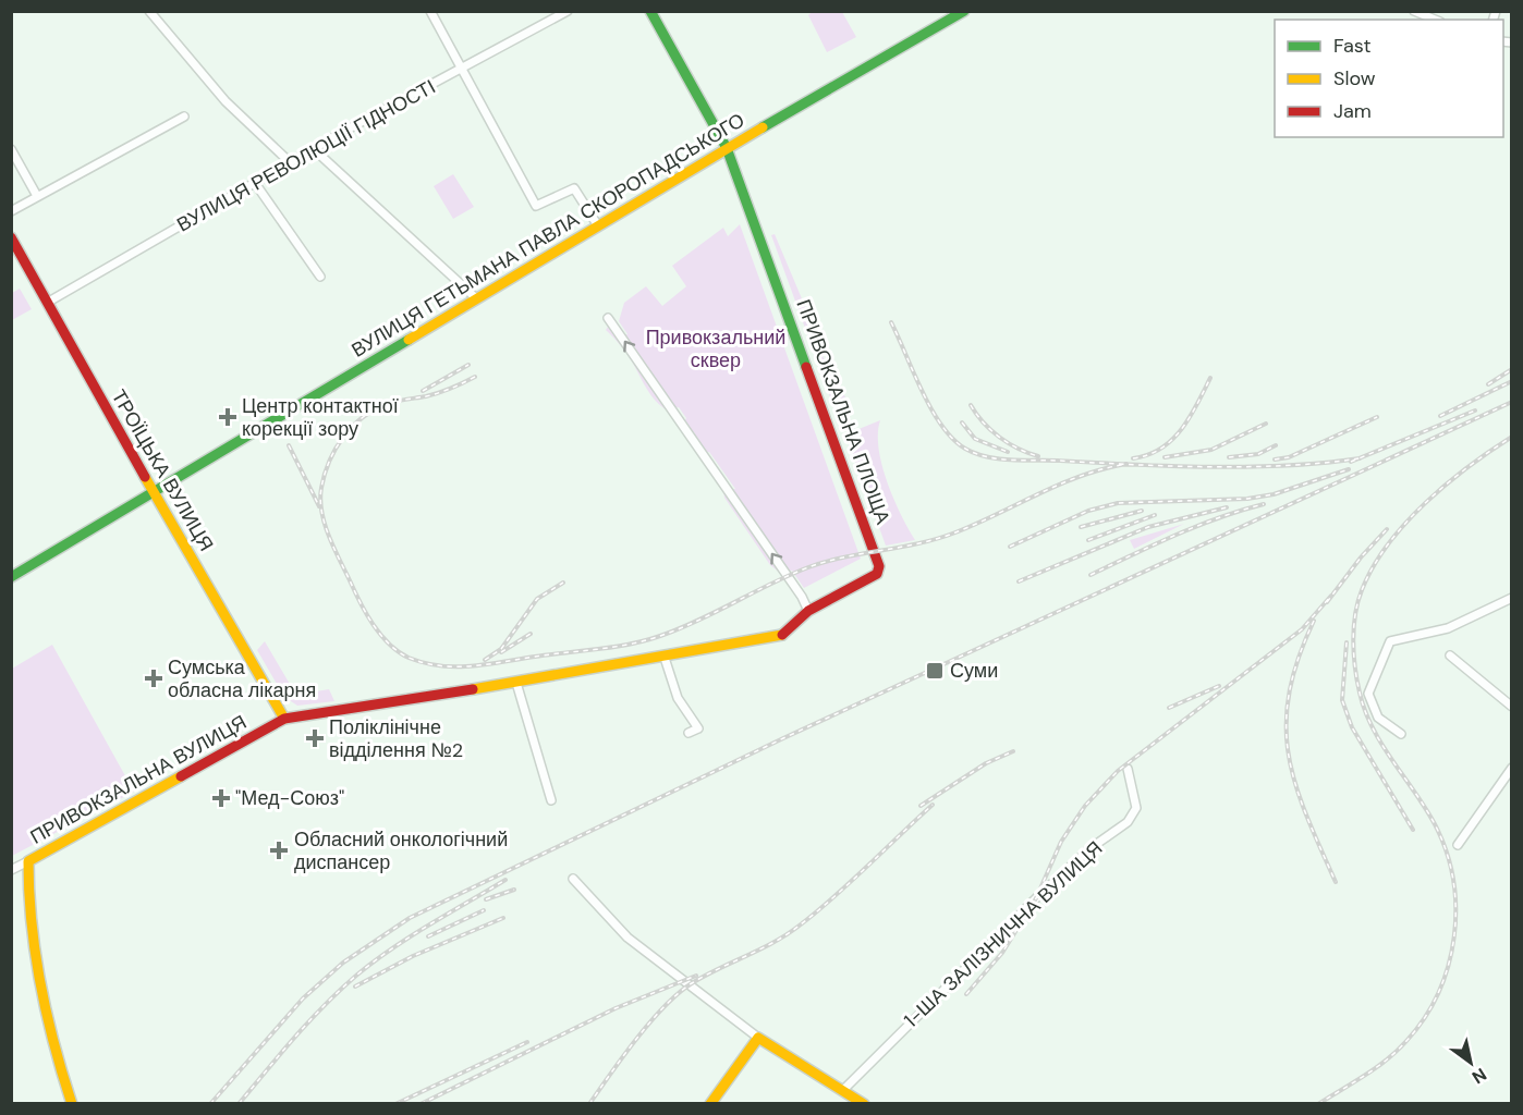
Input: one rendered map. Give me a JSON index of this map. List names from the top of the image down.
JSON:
{
  "streets": {
    "main road": [
      "ВУЛИЦЯ ГЕТЬМАНА ПАВЛА СКОРОПАДСЬКОГО",
      "ПРИВОКЗАЛЬНА ПЛОЩА",
      "ТРОЇЦЬКА ВУЛИЦЯ",
      "ПРИВОКЗАЛЬНА ВУЛИЦЯ"
    ],
    "street": ["ВУЛИЦЯ РЕВОЛЮЦІЇ ГІДНОСТІ", "1-ША ЗАЛІЗНИЧНА ВУЛИЦЯ"]
  },
  "crossings": [
    ["ВУЛИЦЯ РЕВОЛЮЦІЇ ГІДНОСТІ", "ТРОЇЦЬКА ВУЛИЦЯ"],
    ["ВУЛИЦЯ ГЕТЬМАНА ПАВЛА СКОРОПАДСЬКОГО", "ПРИВОКЗАЛЬНА ПЛОЩА"],
    ["ВУЛИЦЯ ГЕТЬМАНА ПАВЛА СКОРОПАДСЬКОГО", "ТРОЇЦЬКА ВУЛИЦЯ"],
    ["ПРИВОКЗАЛЬНА ПЛОЩА", "ПРИВОКЗАЛЬНА ВУЛИЦЯ"],
    ["ТРОЇЦЬКА ВУЛИЦЯ", "ПРИВОКЗАЛЬНА ВУЛИЦЯ"]
  ],
  "parks": ["Привокзальний сквер"],
  "places": {
    "health": [
      "Центр контактної корекції зору",
      "Сумська обласна лікарня",
      "Поліклінічне відділення №2",
      "\"Мед-Союз\"",
      "Обласний онкологічний диспансер"
    ],
    "transit": ["Суми"]
  },
  "legend": ["Fast", "Slow", "Jam"],
  "north": "bottom right"
}
